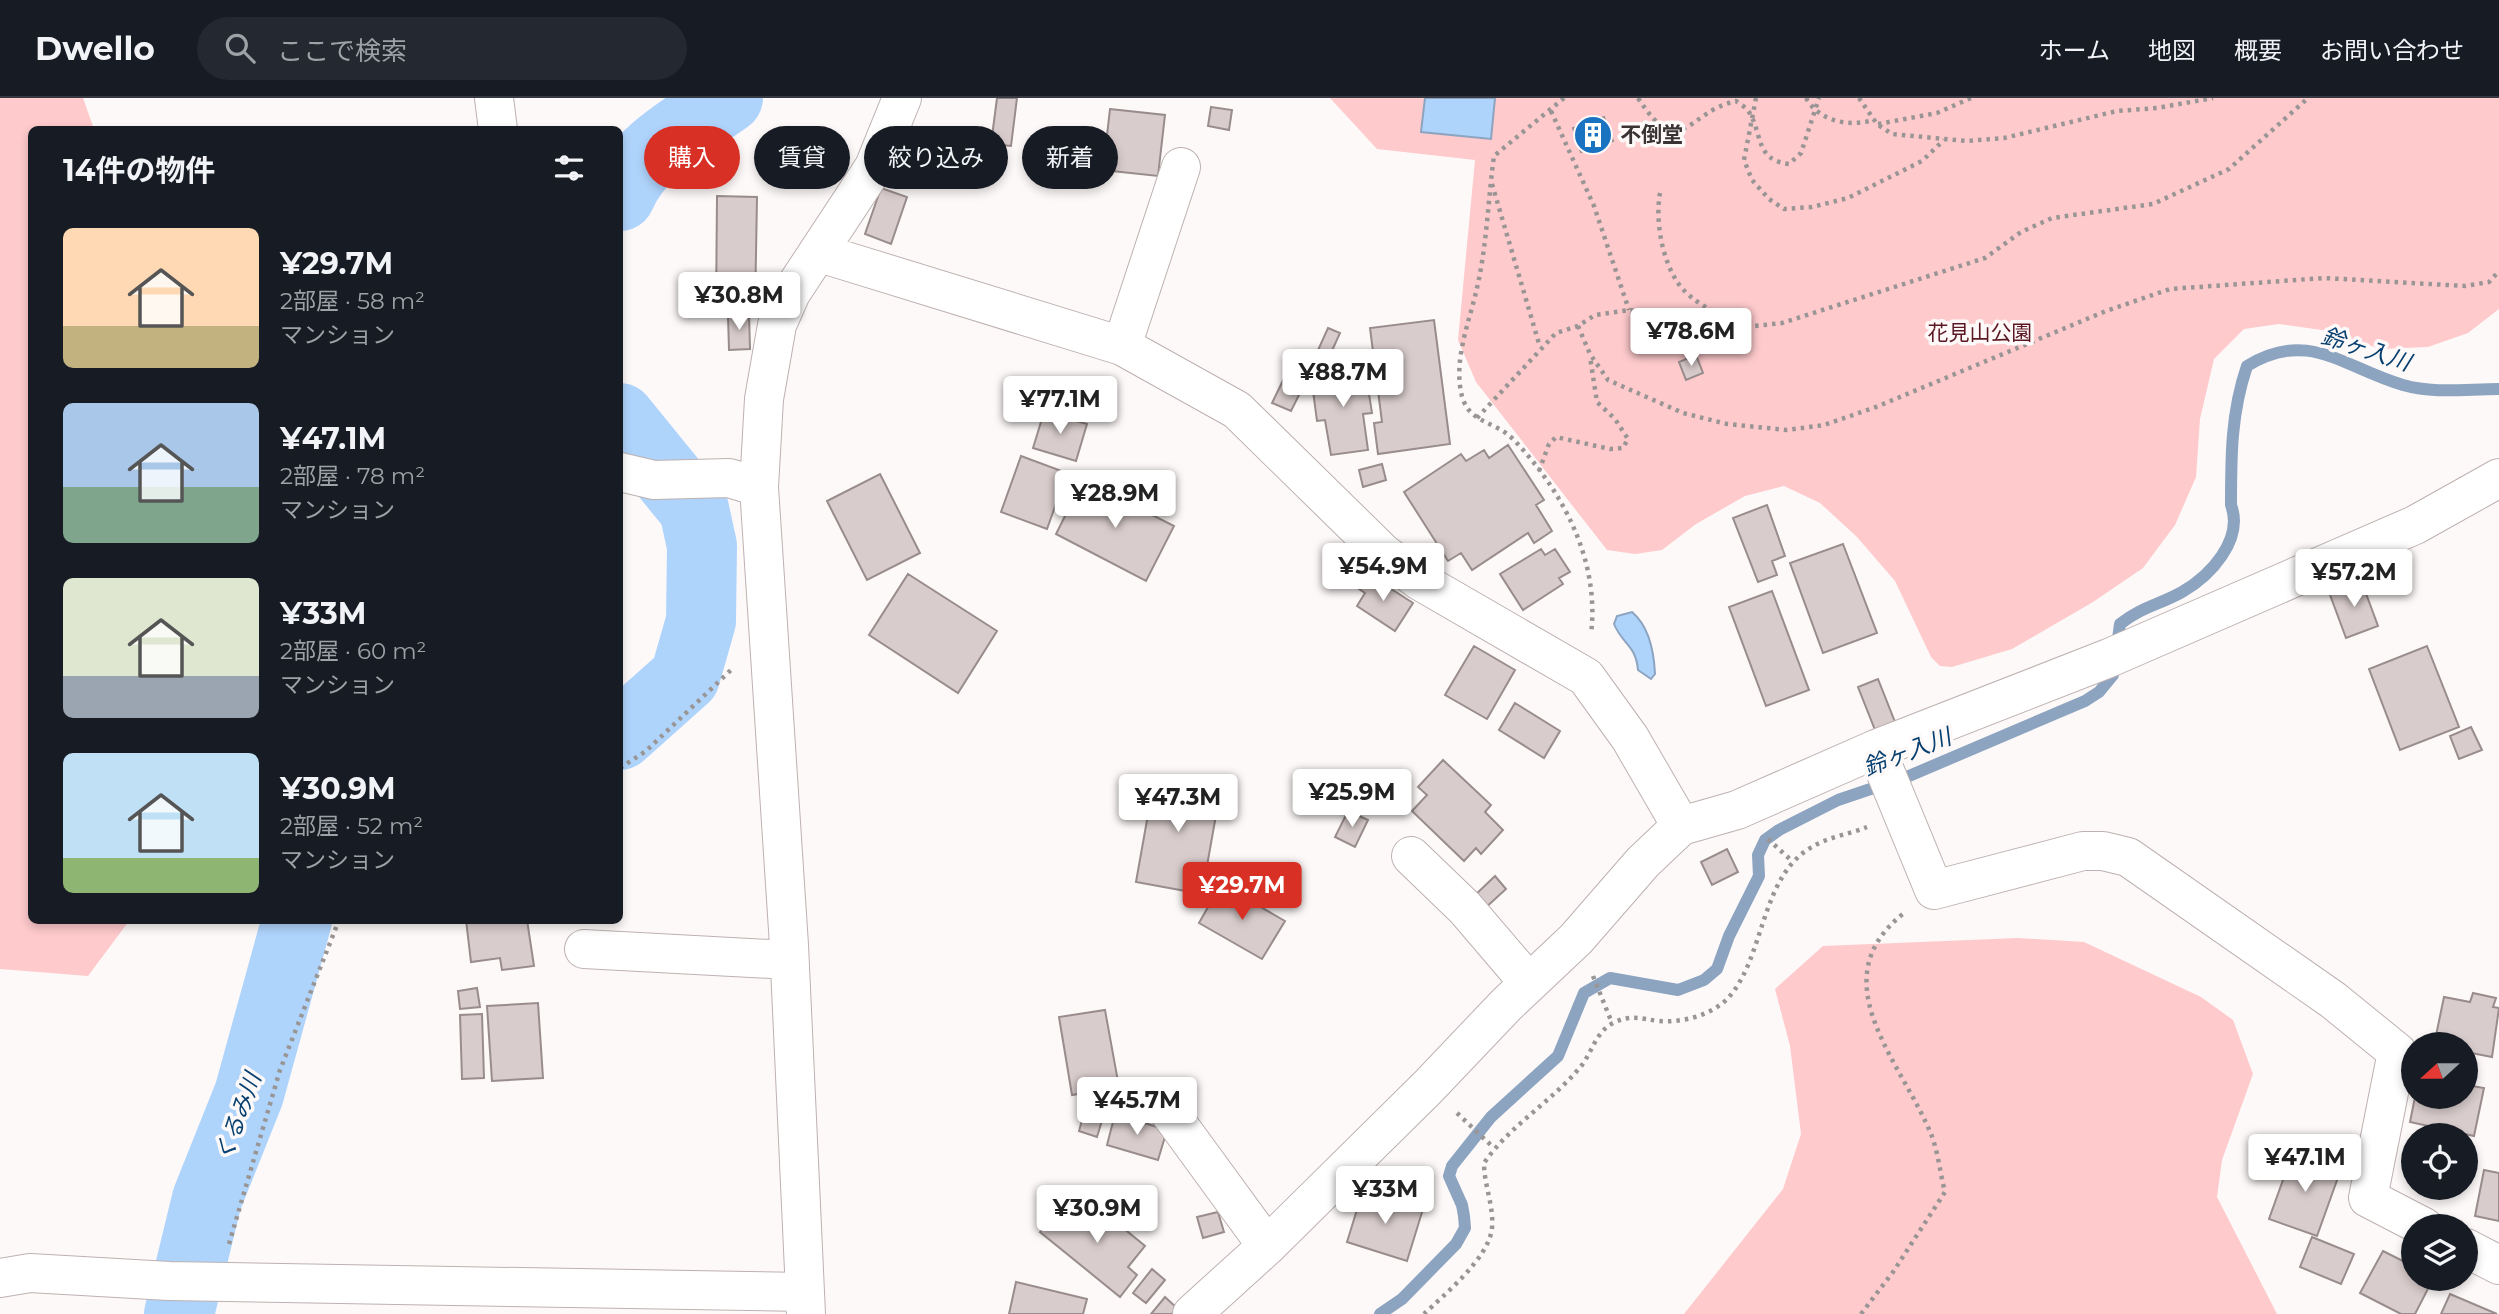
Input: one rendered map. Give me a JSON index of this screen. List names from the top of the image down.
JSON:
{
  "water": ["鈴ヶ入川", "くるみ川"],
  "parks": ["花見山公園"],
  "places": {
    "building": ["不倒堂"]
  },
  "north": "left",
  "page": {
    "header": "Dwello",
    "search": "ここで検索",
    "nav": [
      "ホーム",
      "地図",
      "概要",
      "お問い合わせ"
    ],
    "chip": [
      "購入",
      "賃貸",
      "絞り込み",
      "新着"
    ],
    "heading": "14件の物件",
    "list": [
      {
        "name": "¥29.7M",
        "note": "2部屋 · 58 m² · マンション"
      },
      {
        "name": "¥47.1M",
        "note": "2部屋 · 78 m² · マンション"
      },
      {
        "name": "¥33M",
        "note": "2部屋 · 60 m² · マンション"
      },
      {
        "name": "¥30.9M",
        "note": "2部屋 · 52 m² · マンション"
      }
    ],
    "price": [
      "¥30.8M",
      "¥78.6M",
      "¥88.7M",
      "¥77.1M",
      "¥28.9M",
      "¥54.9M",
      "¥57.2M",
      "¥25.9M",
      "¥47.3M",
      "¥29.7M",
      "¥45.7M",
      "¥47.1M",
      "¥33M",
      "¥30.9M"
    ]
  }
}
